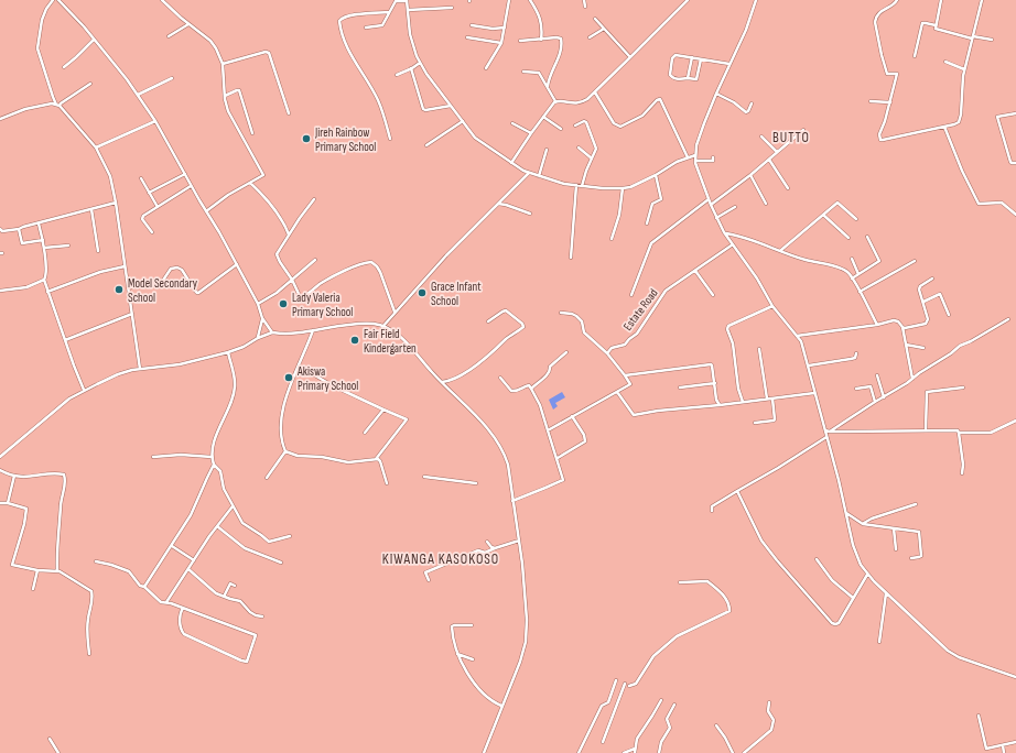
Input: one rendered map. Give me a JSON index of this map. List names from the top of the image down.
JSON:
{
  "streets": {
    "street": ["Estate Road"]
  },
  "districts": ["BUTTO", "KIWANGA KASOKOSO"],
  "places": [
    "Jireh Rainbow Primary School",
    "Model Secondary School",
    "Grace Infant School",
    "Lady Valeria Primary School",
    "Fair Field Kindergarten",
    "Akiswa Primary School"
  ]
}
